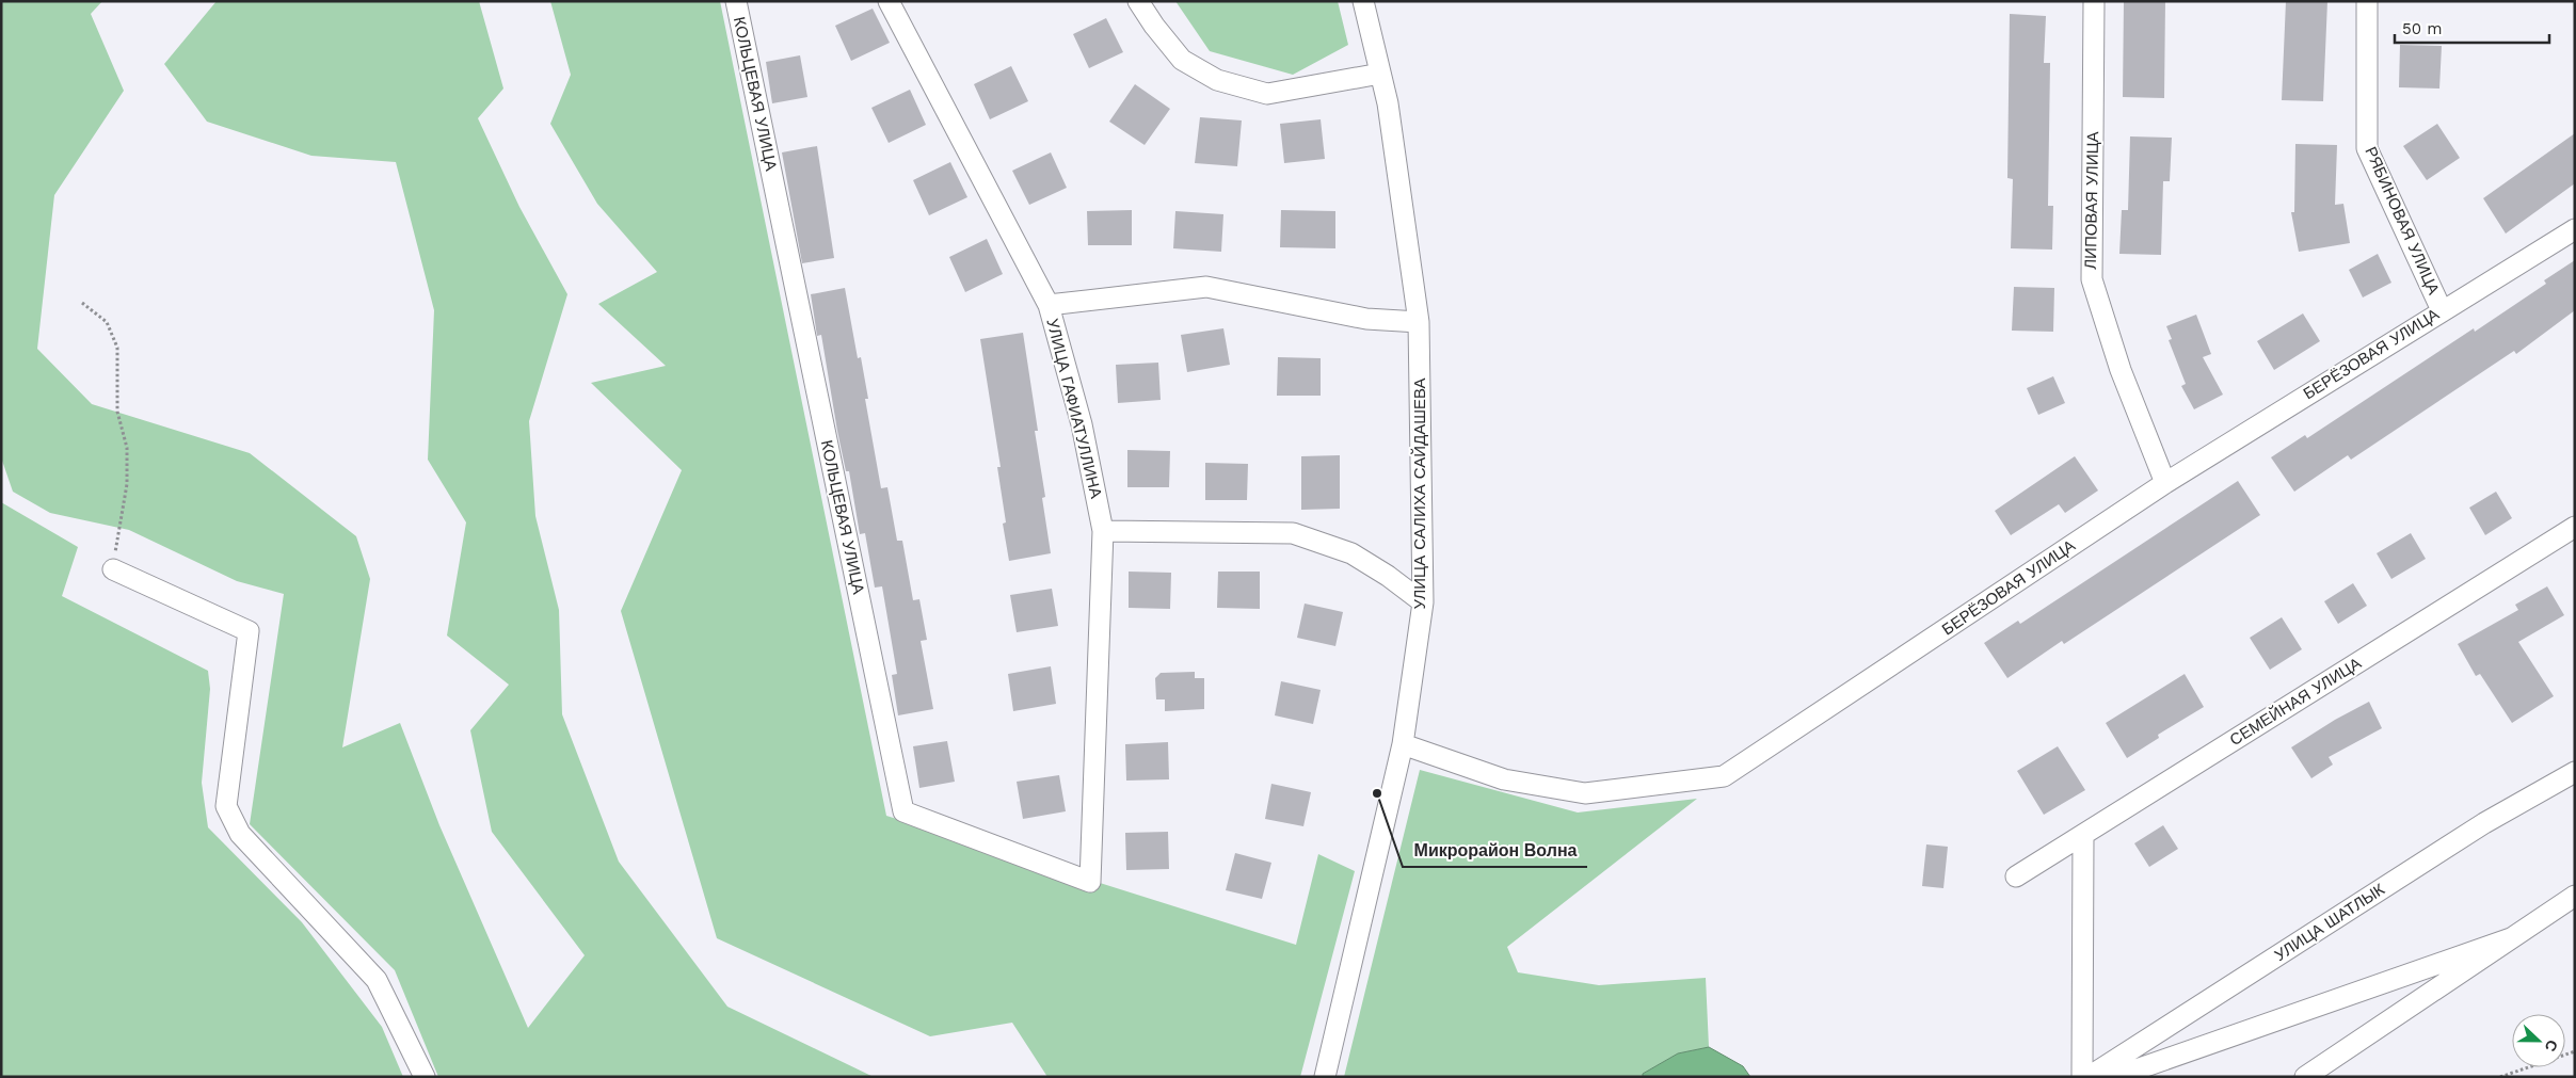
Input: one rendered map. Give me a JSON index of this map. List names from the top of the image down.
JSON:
{
  "streets": {
    "street": [
      "КОЛЬЦЕВАЯ УЛИЦА",
      "ЛИПОВАЯ УЛИЦА",
      "РЯБИНОВАЯ УЛИЦА",
      "БЕРЁЗОВАЯ УЛИЦА",
      "УЛИЦА ГАФИАТУЛЛИНА",
      "УЛИЦА САЛИХА САЙДАШЕВА",
      "СЕМЕЙНАЯ УЛИЦА",
      "УЛИЦА ШАТЛЫК"
    ]
  },
  "crossings": [
    ["КОЛЬЦЕВАЯ УЛИЦА", "УЛИЦА ГАФИАТУЛЛИНА"],
    ["ЛИПОВАЯ УЛИЦА", "БЕРЁЗОВАЯ УЛИЦА"],
    ["РЯБИНОВАЯ УЛИЦА", "БЕРЁЗОВАЯ УЛИЦА"],
    ["БЕРЁЗОВАЯ УЛИЦА", "УЛИЦА САЛИХА САЙДАШЕВА"]
  ],
  "places": ["Микрорайон Волна"],
  "scale_bar": "50 m",
  "north": "right"
}
